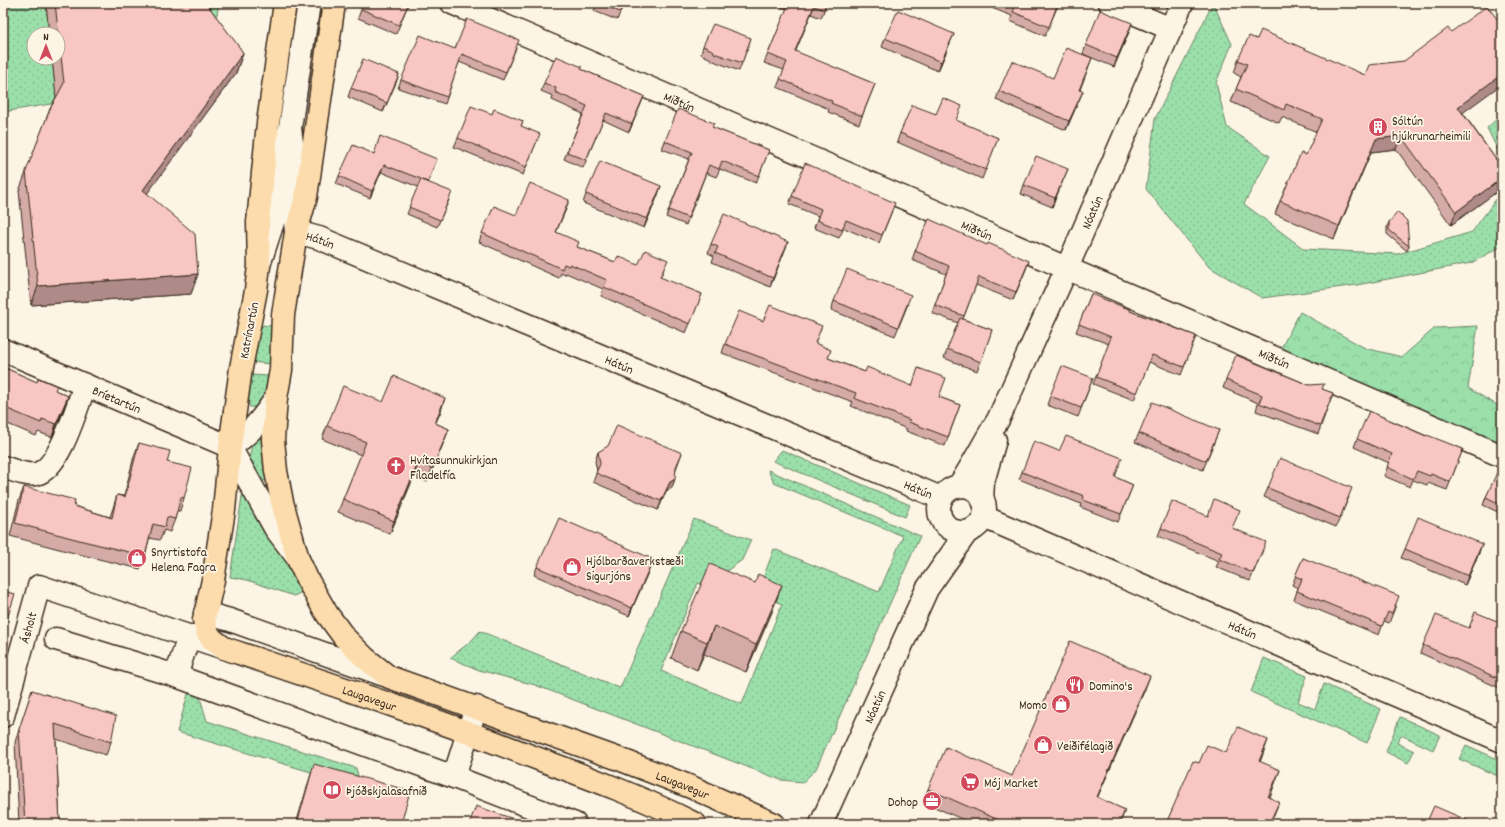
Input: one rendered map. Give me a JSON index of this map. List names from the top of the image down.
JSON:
{
  "streets": {
    "main road": ["Katrínartún", "Laugavegur"],
    "street": [
      "Miðtún",
      "Nóatún",
      "Hátún",
      "Bríetartún",
      "Ásholt"
    ]
  },
  "crossings": [
    ["Miðtún", "Nóatún"],
    ["Nóatún", "Hátún"],
    ["Katrínartún", "Bríetartún"],
    ["Katrínartún", "Laugavegur"],
    ["Ásholt", "Laugavegur"]
  ],
  "places": {
    "building": ["Sóltún hjúkrunarheimili"],
    "church": ["Hvítasunnukirkjan Fíladelfía"],
    "shop": [
      "Snyrtistofa Helena Fagra",
      "Hjólbarðaverkstæði Sigurjóns",
      "Momo",
      "Veiðifélagið"
    ],
    "restaurant": ["Domino's"],
    "supermarket": ["Mój Market"],
    "library": ["Þjóðskjalasafnið"],
    "office": ["Dohop"]
  },
  "north": "top"
}
